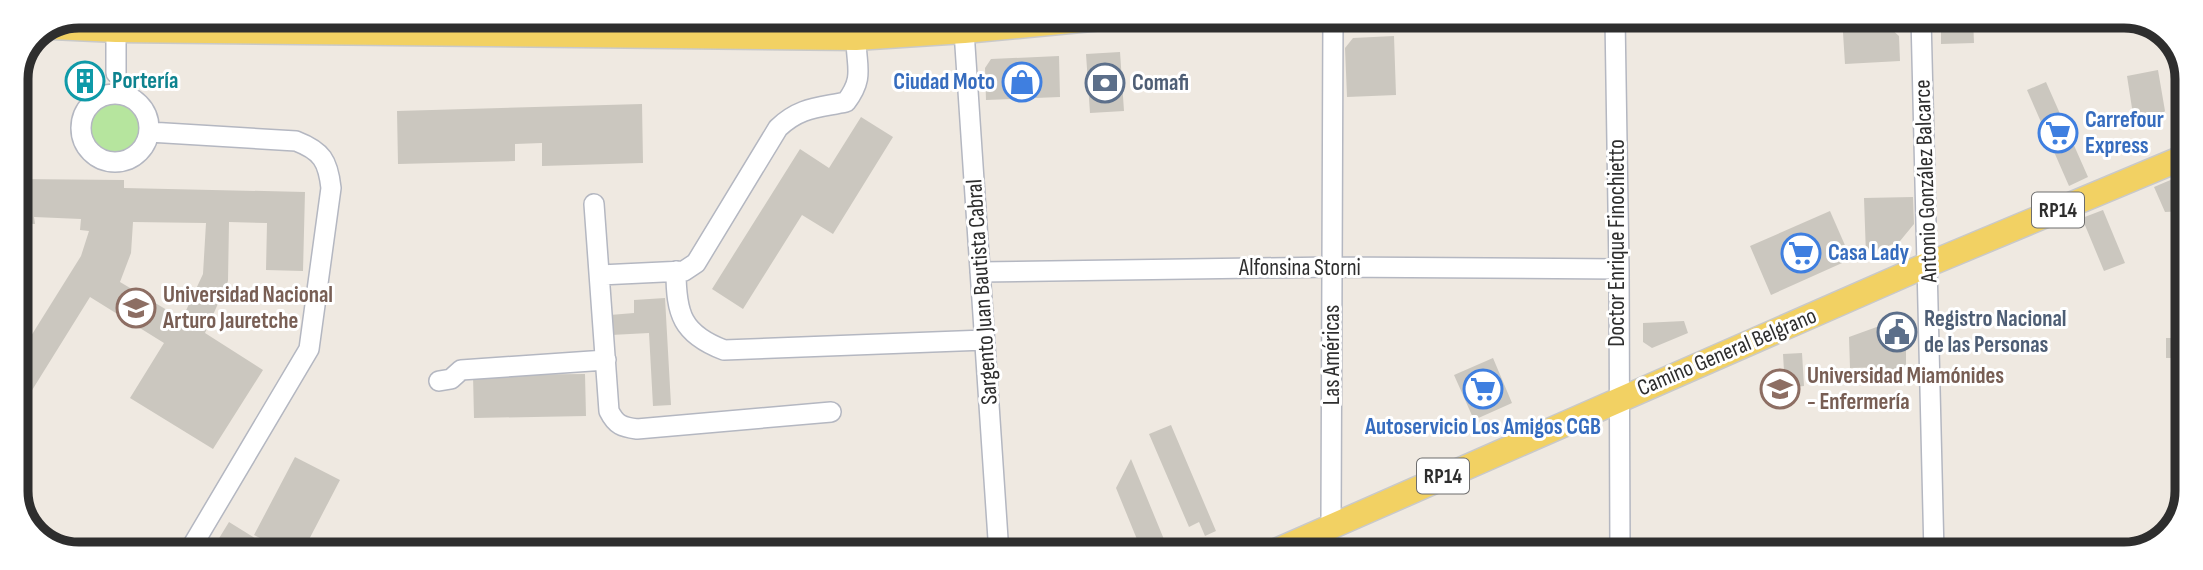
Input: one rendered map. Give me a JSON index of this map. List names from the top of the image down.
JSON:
{
  "streets": {
    "main road": ["RP14", "Camino General Belgrano"],
    "street": [
      "Antonio González Balcarce",
      "Doctor Enrique Finochietto",
      "Alfonsina Storni",
      "Sargento Juan Bautista Cabral",
      "Las Américas"
    ]
  },
  "crossings": [
    ["Antonio González Balcarce", "Camino General Belgrano"],
    ["Doctor Enrique Finochietto", "Alfonsina Storni"],
    ["Doctor Enrique Finochietto", "Camino General Belgrano"],
    ["Alfonsina Storni", "Sargento Juan Bautista Cabral"],
    ["Alfonsina Storni", "Las Américas"],
    ["Camino General Belgrano", "Las Américas"]
  ],
  "places": {
    "building": ["Portería"],
    "shop": ["Ciudad Moto"],
    "bank": ["Comafi"],
    "supermarket": ["Carrefour Express", "Casa Lady", "Autoservicio Los Amigos CGB"],
    "school or university": ["Universidad Nacional Arturo Jauretche", "Universidad Miamónides - Enfermería"],
    "public building": ["Registro Nacional de las Personas"]
  }
}
